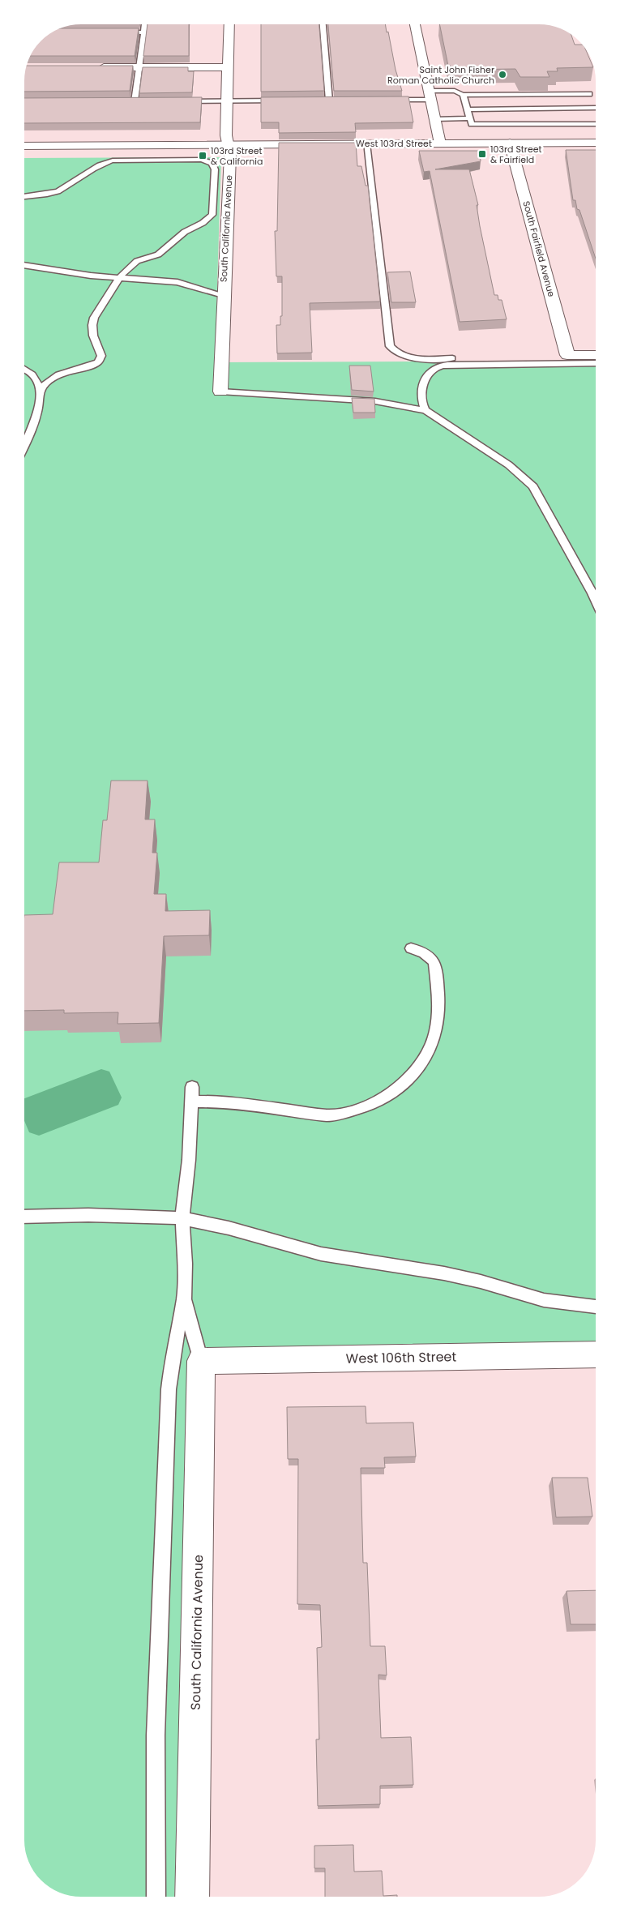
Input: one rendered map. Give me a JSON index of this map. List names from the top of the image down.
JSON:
{
  "streets": {
    "street": [
      "West 103rd Street",
      "South California Avenue",
      "South Fairfield Avenue",
      "West 106th Street"
    ]
  },
  "crossings": [
    ["West 103rd Street", "South California Avenue"],
    ["West 103rd Street", "South Fairfield Avenue"],
    ["South California Avenue", "West 106th Street"]
  ],
  "places": {
    "other": ["Saint John Fisher Roman Catholic Church"],
    "transit": ["103rd Street & Fairfield", "103rd Street & California"]
  }
}
